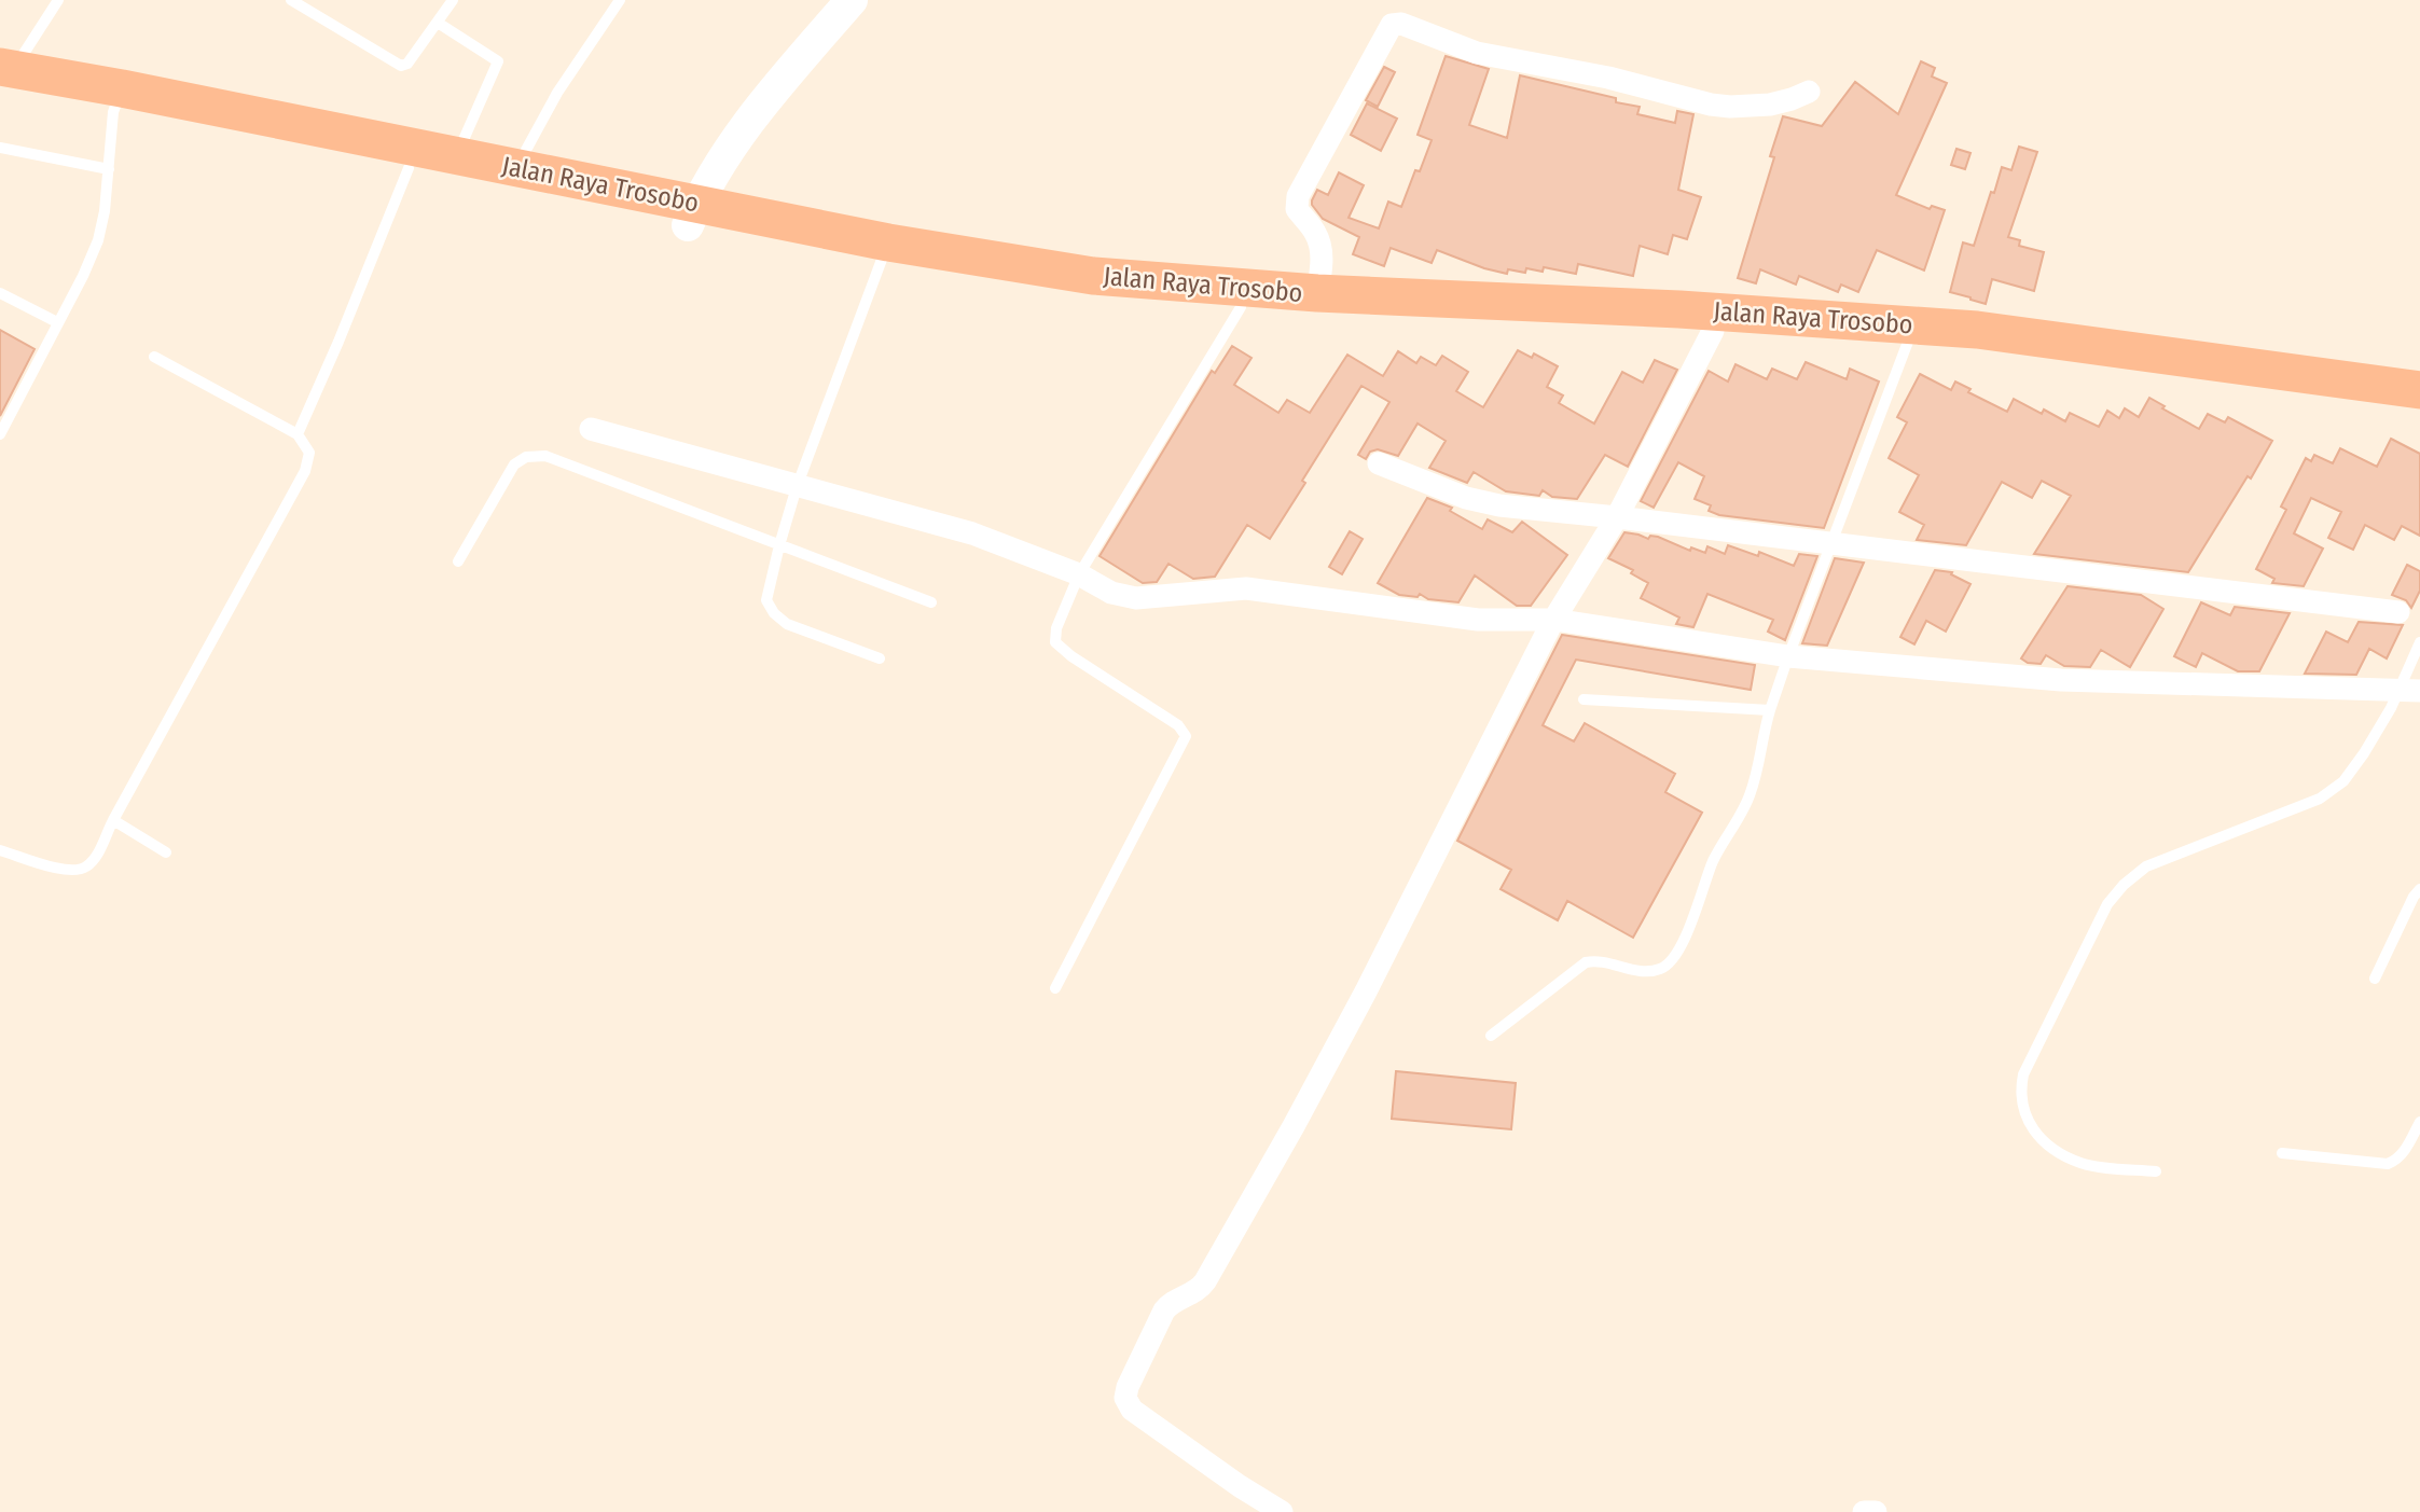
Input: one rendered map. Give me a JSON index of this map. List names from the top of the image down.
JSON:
{
  "streets": {
    "highway": ["Jalan Raya Trosobo"]
  }
}
